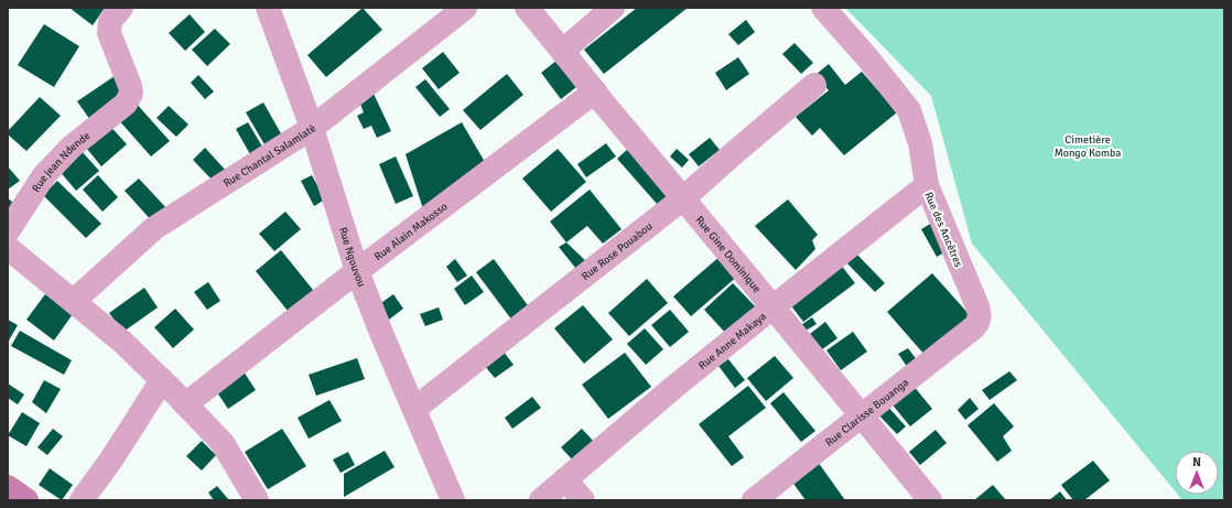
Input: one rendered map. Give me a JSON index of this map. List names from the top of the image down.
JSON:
{
  "streets": {
    "street": [
      "Rue Chantal Salamiaté",
      "Rue jean Ndende",
      "Rue des Ancêtres",
      "Rue Alain Makosso",
      "Rue Rose Pouabou",
      "Rue Gine Dominique",
      "Rue Ngouvou",
      "Rue Anne Makaya",
      "Rue Clarisse Bouanga"
    ]
  },
  "crossings": [
    ["Rue Chantal Salamiaté", "Rue Ngouvou"],
    ["Rue des Ancêtres", "Rue Anne Makaya"],
    ["Rue des Ancêtres", "Rue Clarisse Bouanga"],
    ["Rue Alain Makosso", "Rue Gine Dominique"],
    ["Rue Alain Makosso", "Rue Ngouvou"],
    ["Rue Rose Pouabou", "Rue Gine Dominique"],
    ["Rue Rose Pouabou", "Rue Ngouvou"],
    ["Rue Gine Dominique", "Rue Anne Makaya"],
    ["Rue Gine Dominique", "Rue Clarisse Bouanga"]
  ],
  "parks": ["Cimetière Mongo Komba"],
  "north": "top"
}
